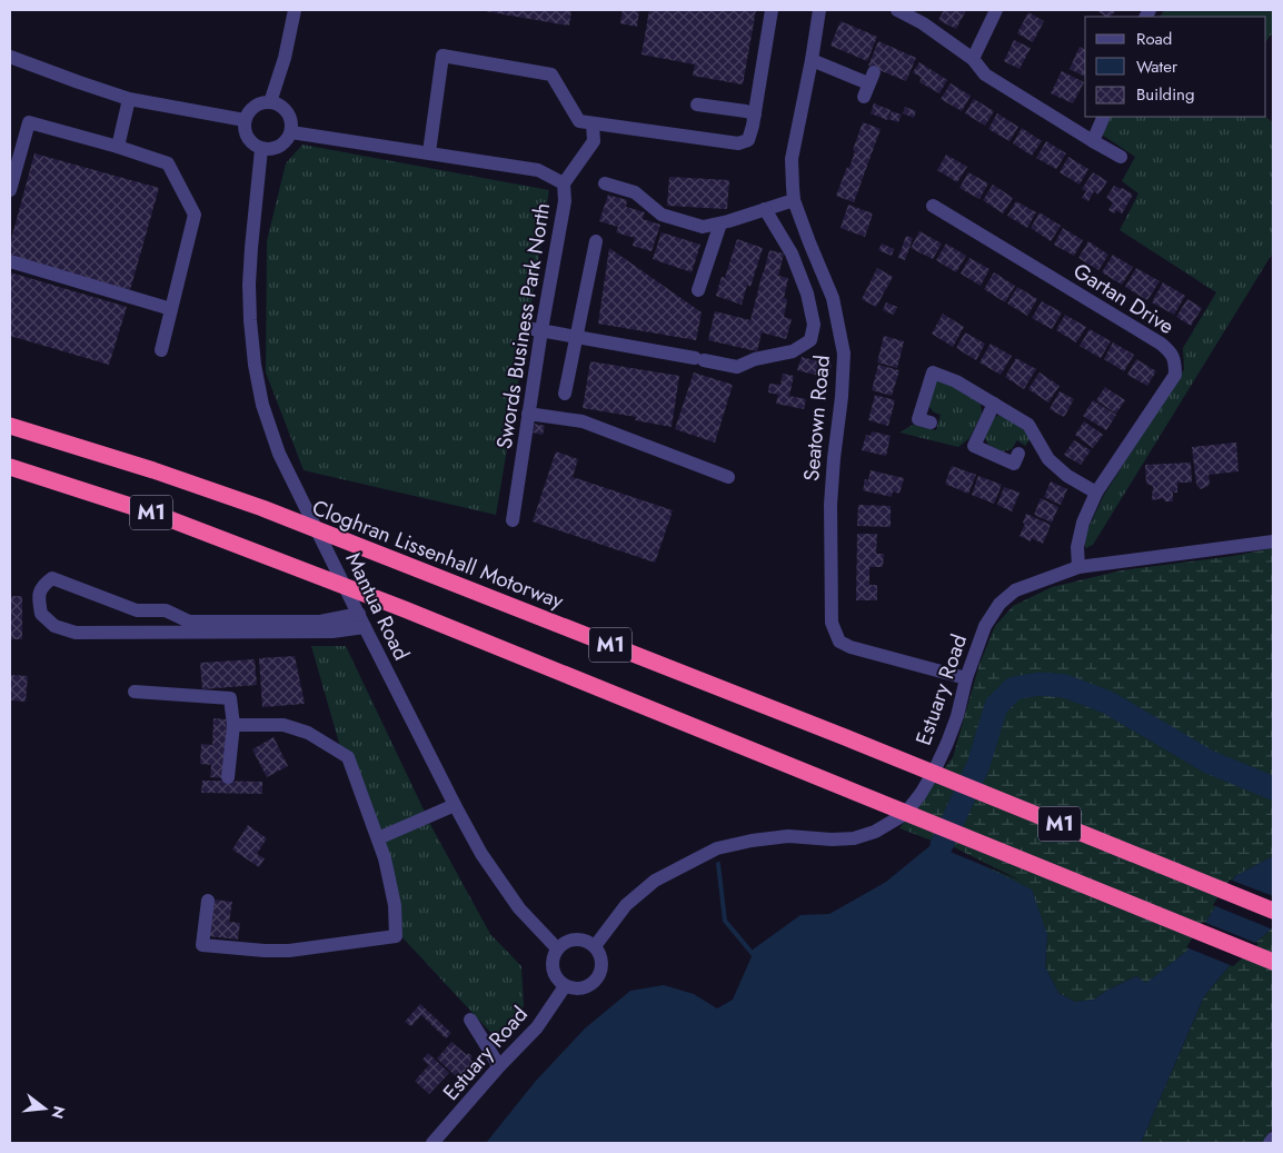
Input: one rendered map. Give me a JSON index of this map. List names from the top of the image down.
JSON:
{
  "streets": {
    "highway": ["M1", "Cloghran Lissenhall Motorway"],
    "street": [
      "Gartan Drive",
      "Swords Business Park North",
      "Seatown Road",
      "Mantua Road",
      "Estuary Road"
    ]
  },
  "crossings": [
    ["Gartan Drive", "Estuary Road"],
    ["Swords Business Park North", "Mantua Road"],
    ["Seatown Road", "Estuary Road"],
    ["Mantua Road", "Estuary Road"]
  ],
  "legend": ["Road", "Water", "Building"],
  "north": "right"
}
